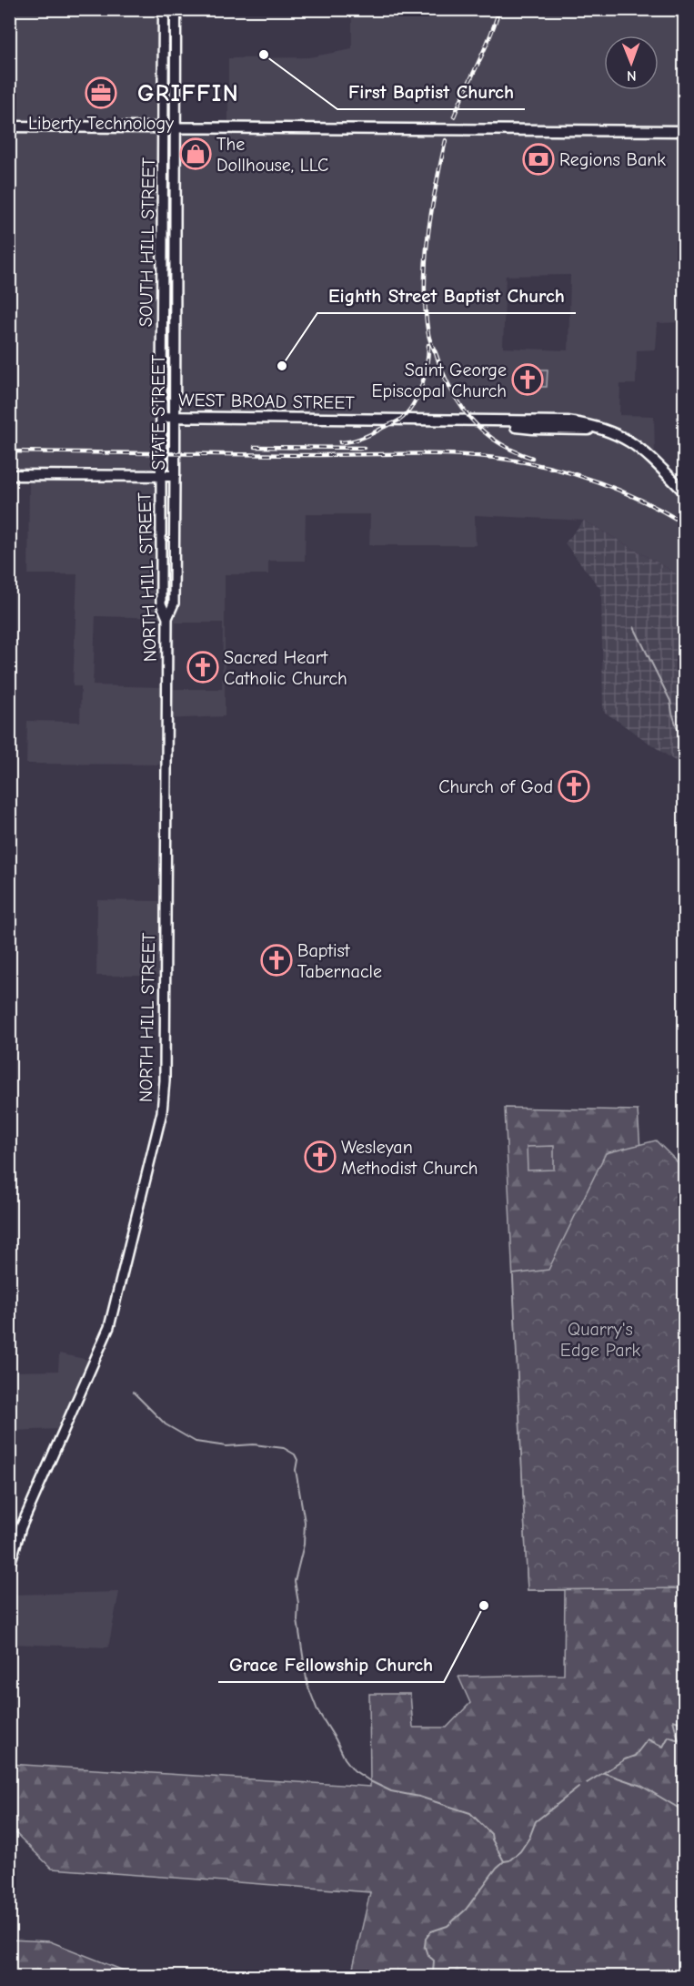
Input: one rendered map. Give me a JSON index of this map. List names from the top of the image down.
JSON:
{
  "streets": {
    "main road": ["SOUTH HILL STREET", "WEST BROAD STREET", "STATE STREET"],
    "street": ["NORTH HILL STREET"]
  },
  "crossings": [
    ["SOUTH HILL STREET", "WEST BROAD STREET"],
    ["SOUTH HILL STREET", "NORTH HILL STREET"],
    ["WEST BROAD STREET", "STATE STREET"],
    ["STATE STREET", "NORTH HILL STREET"]
  ],
  "districts": ["GRIFFIN"],
  "parks": ["Quarry's Edge Park"],
  "places": {
    "other": ["First Baptist Church", "Eighth Street Baptist Church", "Grace Fellowship Church"],
    "office": ["Liberty Technology"],
    "shop": ["The Dollhouse, LLC"],
    "bank": ["Regions Bank"],
    "church": [
      "Saint George Episcopal Church",
      "Sacred Heart Catholic Church",
      "Church of God",
      "Baptist Tabernacle",
      "Wesleyan Methodist Church"
    ]
  },
  "north": "bottom"
}
